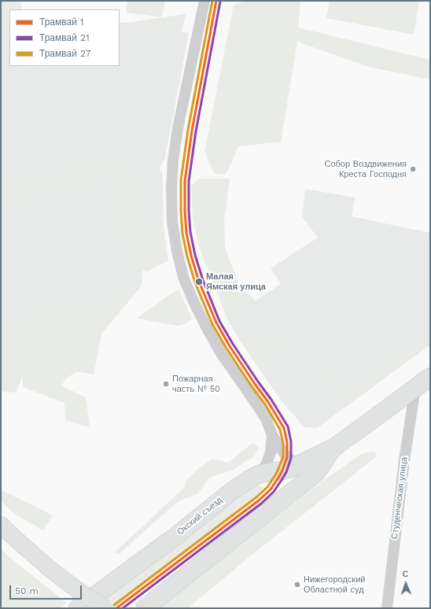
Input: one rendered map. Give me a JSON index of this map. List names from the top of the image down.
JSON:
{
  "streets": {
    "main road": ["Окский съезд"],
    "street": ["Студенческая улица"]
  },
  "crossings": [
    ["Студенческая улица", "Окский съезд"]
  ],
  "places": [
    "Собор Воздвижения Креста Господня",
    "Малая Ямская улица",
    "Пожарная часть № 50",
    "Нижегородский Областной суд"
  ],
  "lines": ["tram line 1", "tram line 27", "tram line 21"],
  "legend": ["Трамвай 1", "Трамвай 21", "Трамвай 27"],
  "scale_bar": "50 m",
  "north": "top"
}
